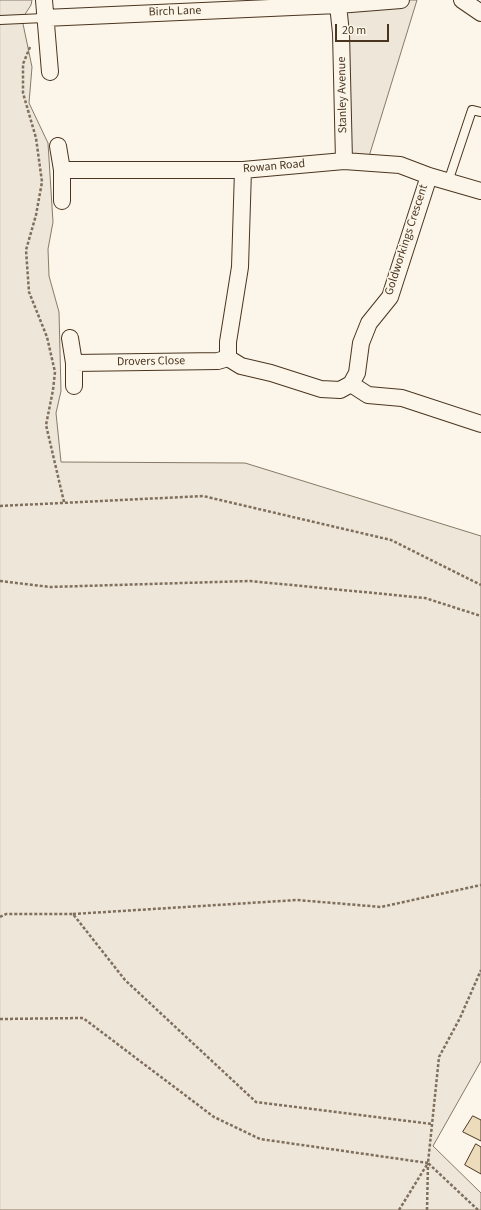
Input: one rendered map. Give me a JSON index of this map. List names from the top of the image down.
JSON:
{
  "streets": {
    "street": [
      "Birch Lane",
      "Stanley Avenue",
      "Rowan Road",
      "Goldworkings Crescent",
      "Drovers Close"
    ]
  },
  "crossings": [
    ["Birch Lane", "Stanley Avenue"],
    ["Stanley Avenue", "Rowan Road"],
    ["Rowan Road", "Goldworkings Crescent"]
  ],
  "scale_bar": "20 m"
}
